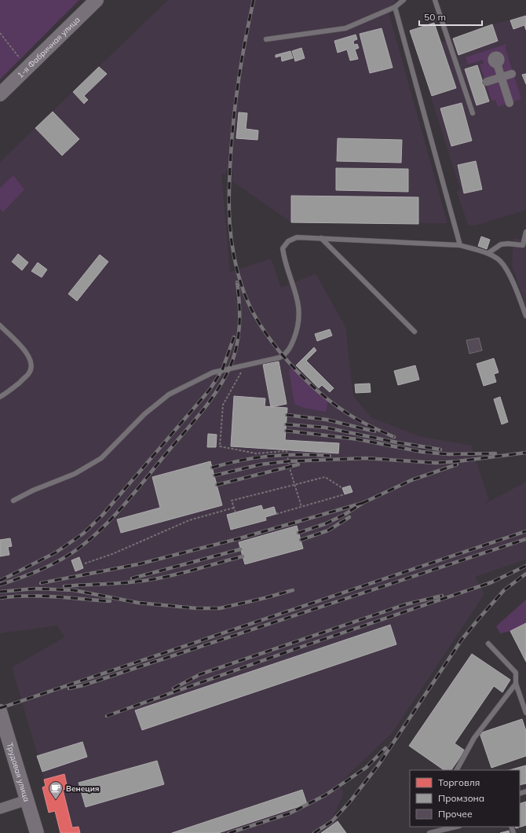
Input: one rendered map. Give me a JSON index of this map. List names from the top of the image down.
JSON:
{
  "streets": {
    "main road": ["1-я Фабричная улица", "Трудовая улица"]
  },
  "places": {
    "cafe": ["Венеция"]
  },
  "legend": ["Торговля", "Промзона", "Прочее"],
  "scale_bar": "50 m"
}
